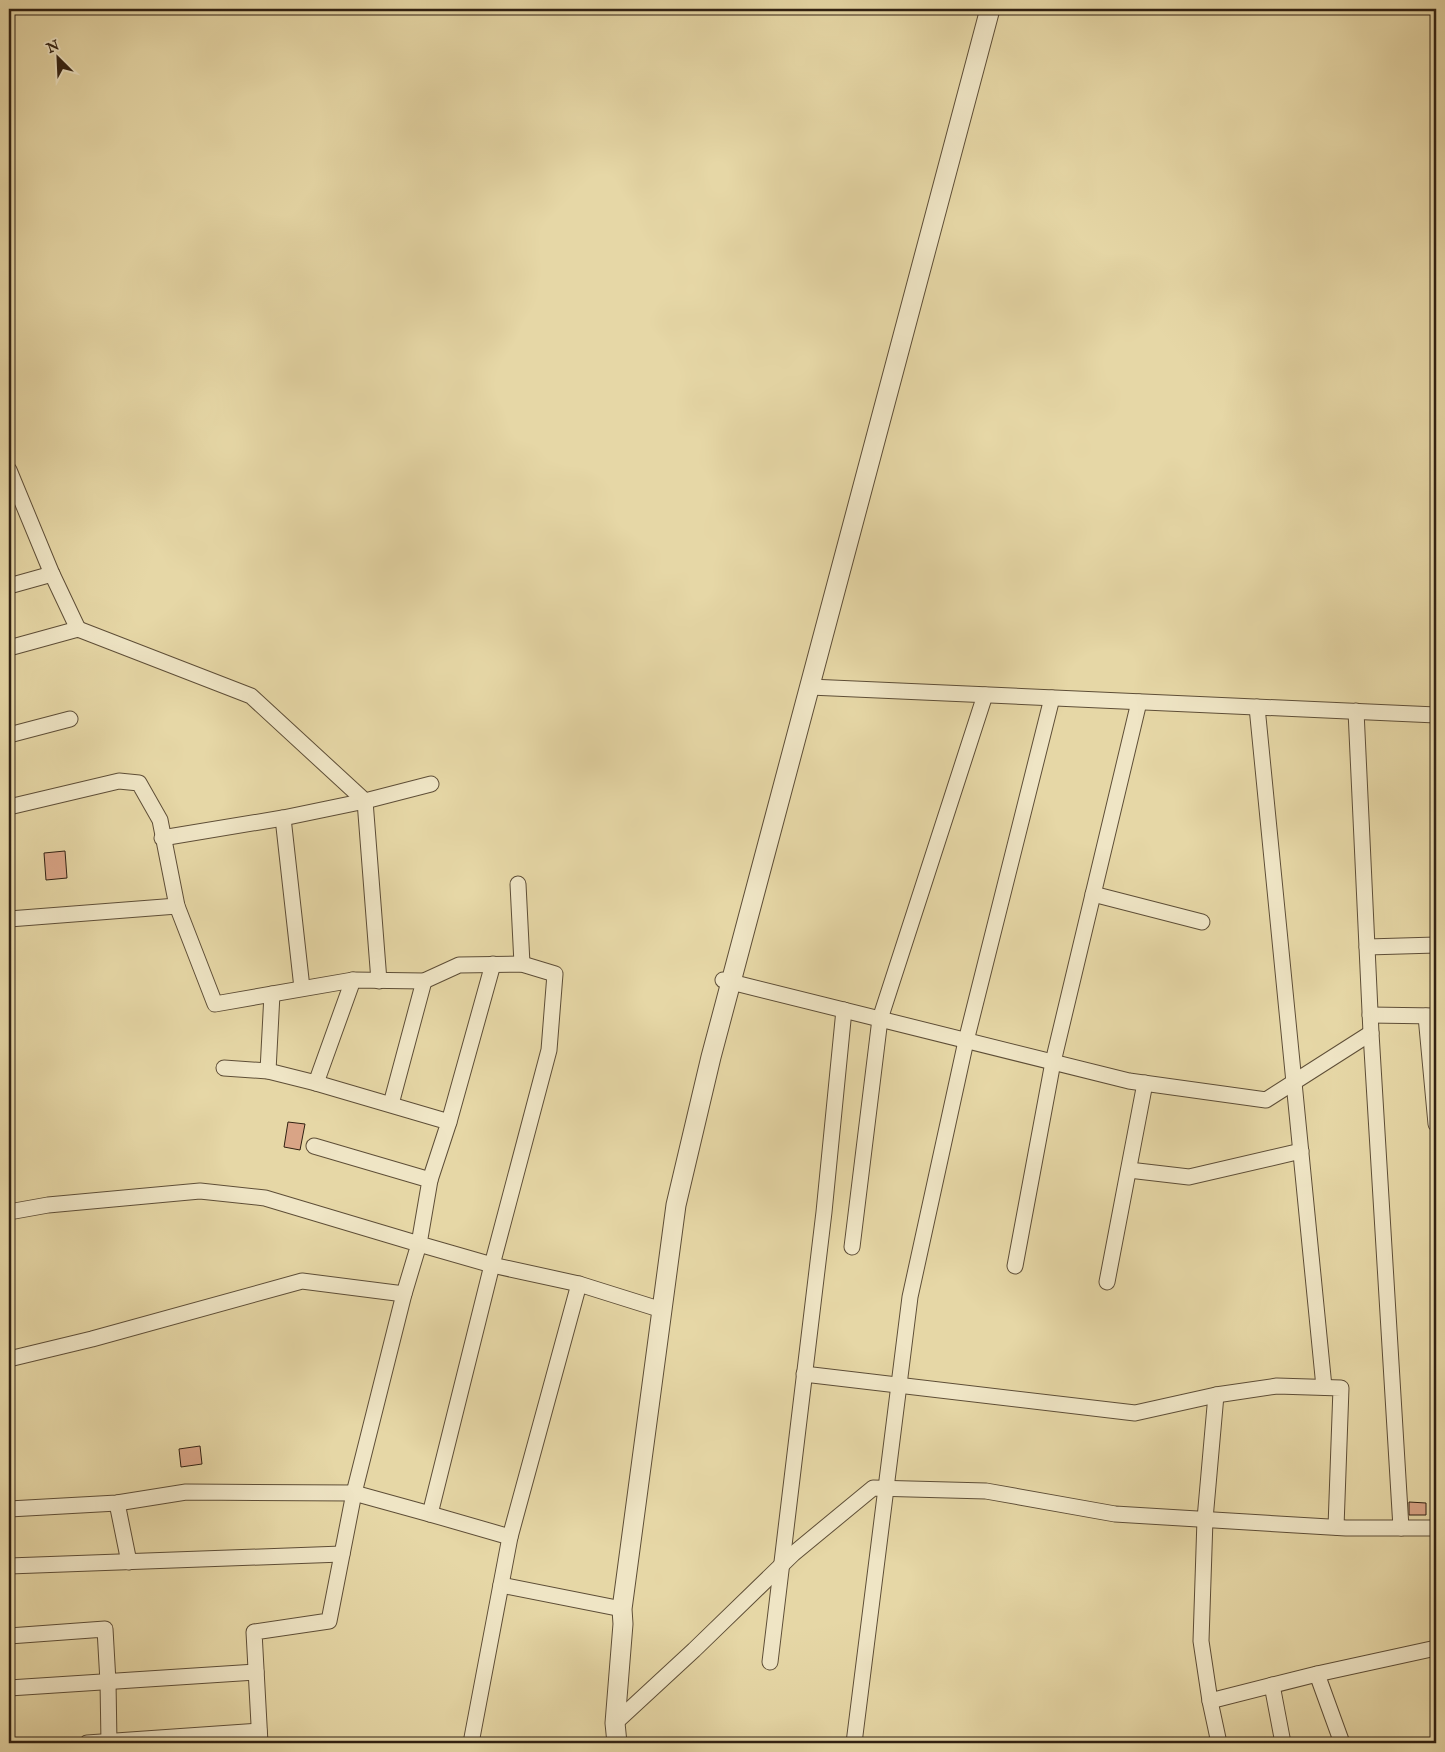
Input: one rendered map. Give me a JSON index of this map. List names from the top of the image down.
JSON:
{
  "north": "top left"
}
